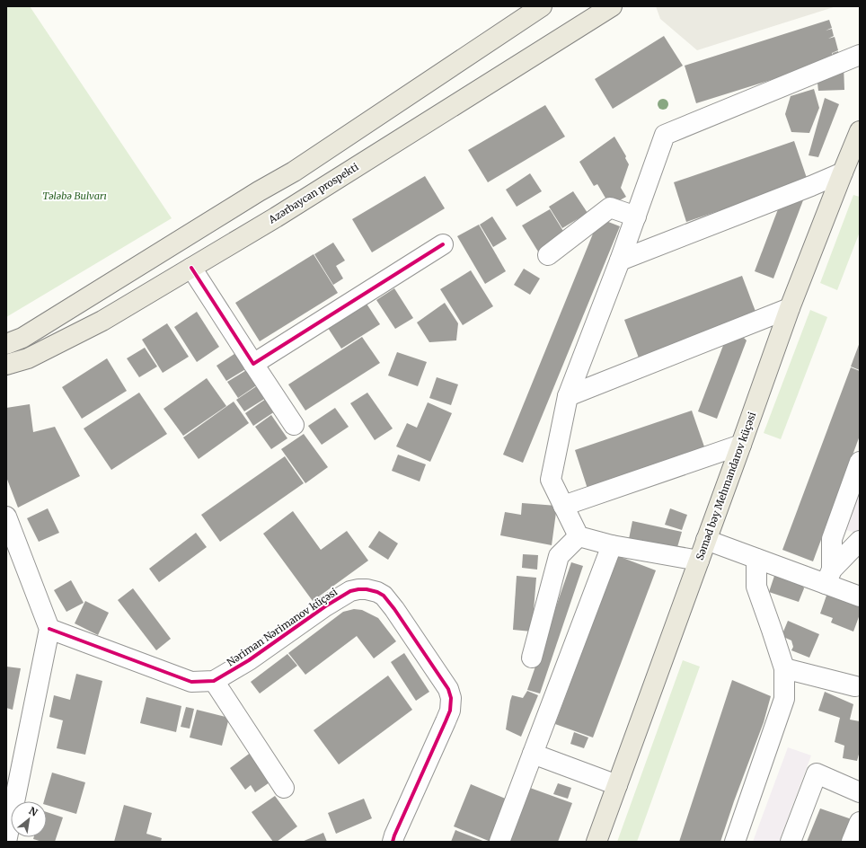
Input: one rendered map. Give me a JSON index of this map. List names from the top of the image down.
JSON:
{
  "streets": {
    "main road": ["Azərbaycan prospekti", "Səməd bəy Mehmandarov küçəsi"],
    "street": ["Nəriman Nərimanov küçəsi"]
  },
  "parks": ["Tələbə Bulvarı"],
  "north": "top right"
}
